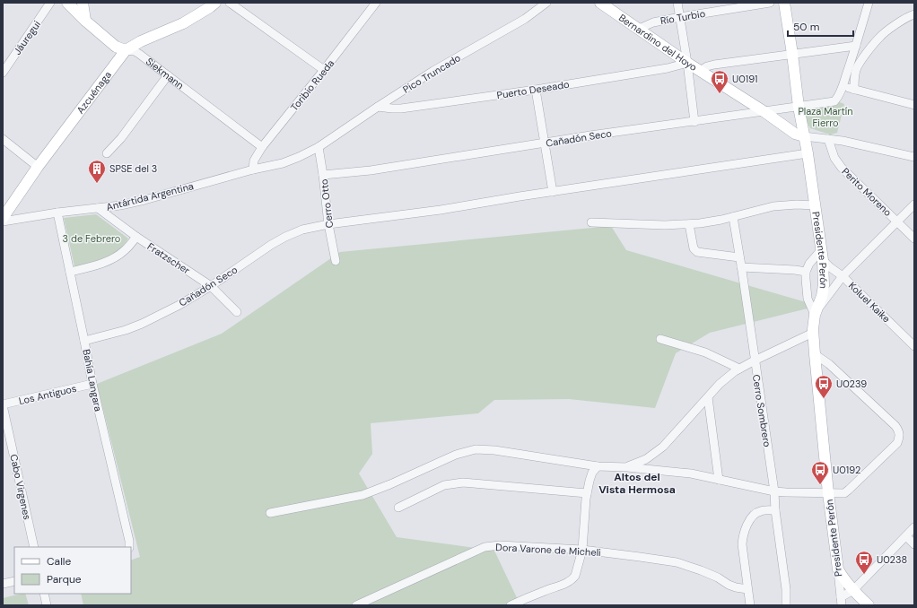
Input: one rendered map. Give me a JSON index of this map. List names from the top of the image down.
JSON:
{
  "streets": {
    "street": [
      "Río Turbio",
      "Jáuregui",
      "Bernardino del Hoyo",
      "Siekmann",
      "Pico Truncado",
      "Toribio Rueda",
      "Puerto Deseado",
      "Azcuénaga",
      "Cañadón Seco",
      "Perito Moreno",
      "Antártida Argentina",
      "Cerro Otto",
      "Presidente Perón",
      "Fratzscher",
      "Koluel Kaike",
      "Bahía Langara",
      "Los Antiguos",
      "Cerro Sombrero",
      "Cabo Virgenes",
      "Dora Varone de Micheli"
    ]
  },
  "crossings": [
    ["Río Turbio", "Bernardino del Hoyo"],
    ["Bernardino del Hoyo", "Puerto Deseado"],
    ["Bernardino del Hoyo", "Cañadón Seco"],
    ["Bernardino del Hoyo", "Perito Moreno"],
    ["Bernardino del Hoyo", "Presidente Perón"],
    ["Siekmann", "Toribio Rueda"],
    ["Siekmann", "Azcuénaga"],
    ["Pico Truncado", "Puerto Deseado"],
    ["Pico Truncado", "Antártida Argentina"],
    ["Pico Truncado", "Cerro Otto"],
    ["Toribio Rueda", "Antártida Argentina"],
    ["Cañadón Seco", "Cerro Otto"],
    ["Cañadón Seco", "Presidente Perón"],
    ["Cañadón Seco", "Fratzscher"],
    ["Cañadón Seco", "Bahía Langara"],
    ["Antártida Argentina", "Cerro Otto"],
    ["Antártida Argentina", "Fratzscher"],
    ["Antártida Argentina", "Bahía Langara"],
    ["Presidente Perón", "Koluel Kaike"],
    ["Bahía Langara", "Los Antiguos"],
    ["Los Antiguos", "Cabo Virgenes"]
  ],
  "districts": ["Altos del Vista Hermosa"],
  "parks": ["Plaza Martín Fierro", "3 de Febrero"],
  "places": {
    "bus stop": [
      "U0191",
      "U0239",
      "U0192",
      "U0238"
    ],
    "building": ["SPSE del 3"]
  },
  "legend": ["Calle", "Parque"],
  "scale_bar": "50 m"
}
